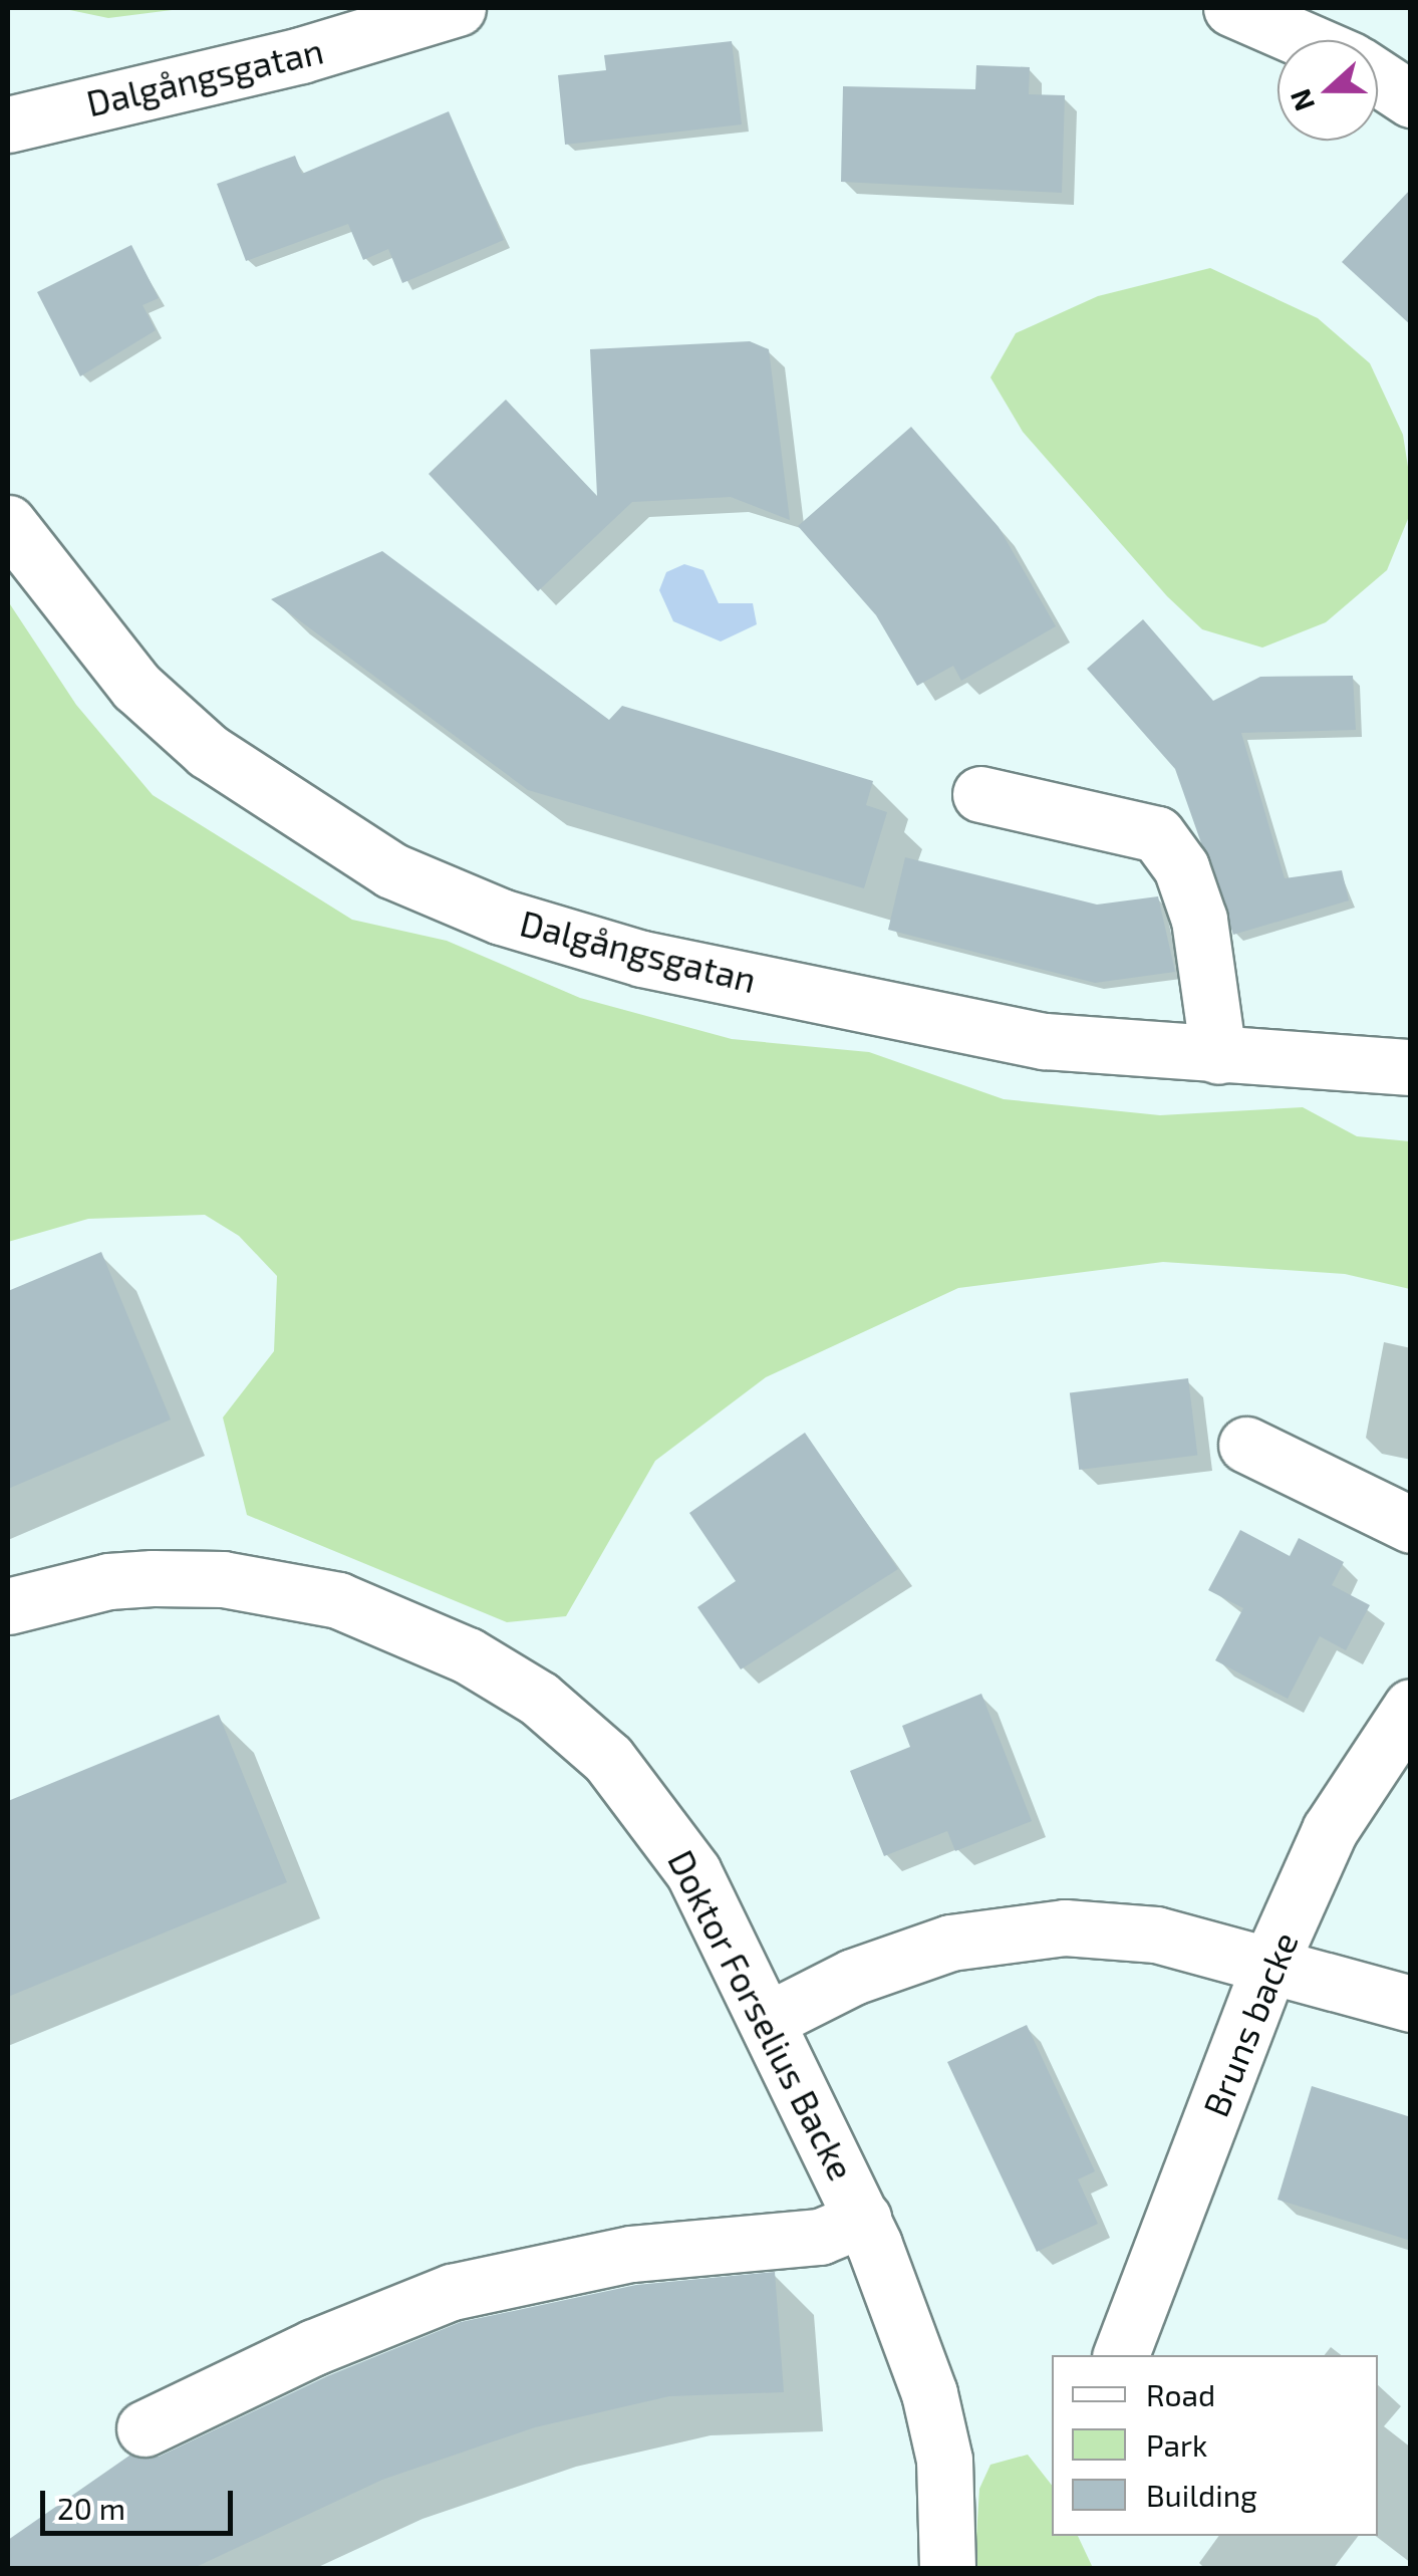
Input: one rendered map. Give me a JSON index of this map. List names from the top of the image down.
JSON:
{
  "streets": {
    "street": ["Dalgångsgatan", "Doktor Forselius Backe", "Bruns backe"]
  },
  "legend": ["Road", "Park", "Building"],
  "scale_bar": "20 m",
  "north": "left"
}
